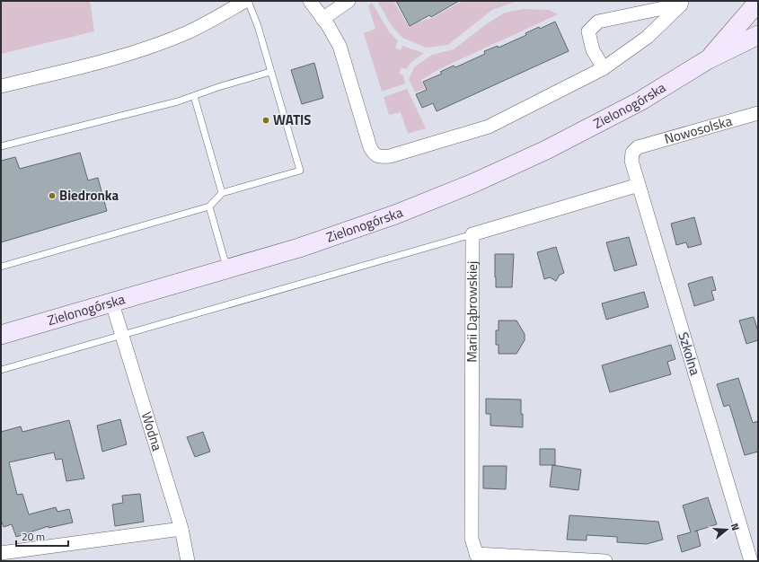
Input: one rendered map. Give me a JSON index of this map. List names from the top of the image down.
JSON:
{
  "streets": {
    "street": [
      "Zielonogórska",
      "Nowosolska",
      "Marii Dąbrowskiej",
      "Szkolna",
      "Wodna"
    ]
  },
  "crossings": [
    ["Zielonogórska", "Wodna"],
    ["Nowosolska", "Szkolna"]
  ],
  "places": ["WATIS", "Biedronka"],
  "scale_bar": "20 m",
  "north": "right"
}
